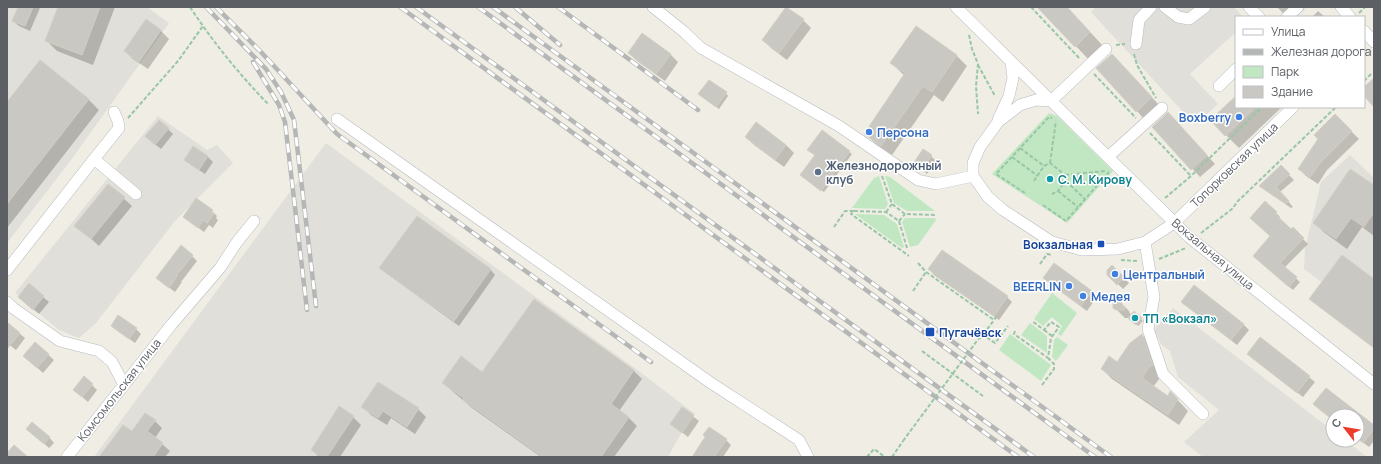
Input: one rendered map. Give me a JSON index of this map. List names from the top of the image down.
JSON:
{
  "streets": {
    "street": ["Топорковская улица", "Вокзальная улица", "Комсомольская улица"]
  },
  "crossings": [
    ["Топорковская улица", "Вокзальная улица"]
  ],
  "places": {
    "other": [
      "Boxberry",
      "Персона",
      "Железнодорожный клуб",
      "С. М. Кирову",
      "Центральный",
      "BEERLIN",
      "Медея",
      "ТП «Вокзал»"
    ],
    "transit": ["Вокзальная", "Пугачёвск"]
  },
  "legend": [
    "Улица",
    "Железная дорога",
    "Парк",
    "Здание"
  ],
  "north": "top left"
}
